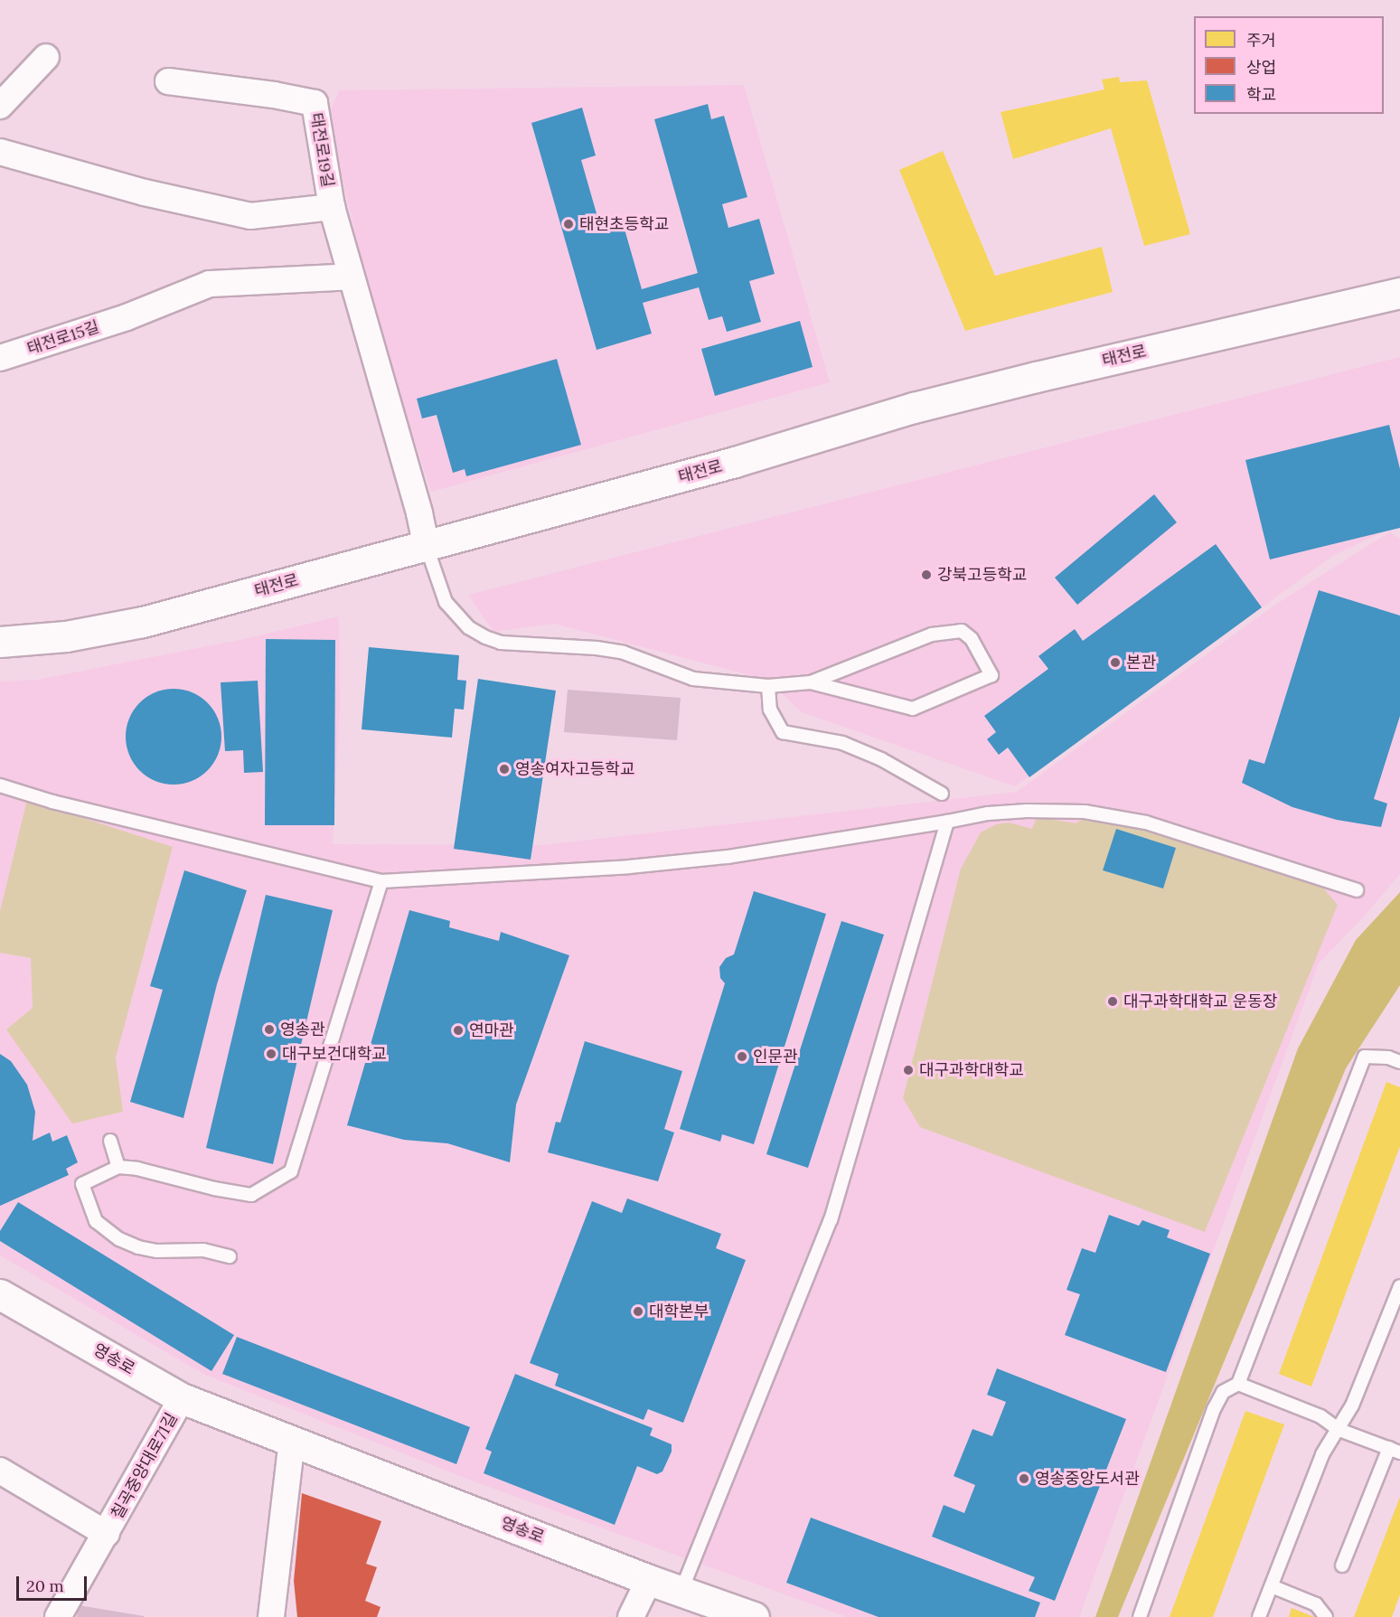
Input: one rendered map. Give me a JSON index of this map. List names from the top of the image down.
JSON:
{
  "streets": {
    "main road": ["태전로", "영송로"],
    "street": ["태전로19길", "태전로15길", "칠곡중앙대로71길"]
  },
  "crossings": [
    ["태전로19길", "태전로15길"],
    ["태전로19길", "태전로"],
    ["영송로", "칠곡중앙대로71길"]
  ],
  "places": [
    "태현초등학교",
    "강북고등학교",
    "본관",
    "영송여자고등학교",
    "대구과학대학교 운동장",
    "영송관",
    "연마관",
    "대구보건대학교",
    "인문관",
    "대구과학대학교",
    "대학본부",
    "영송중앙도서관"
  ],
  "legend": ["주거", "상업", "학교"],
  "scale_bar": "20 m"
}
